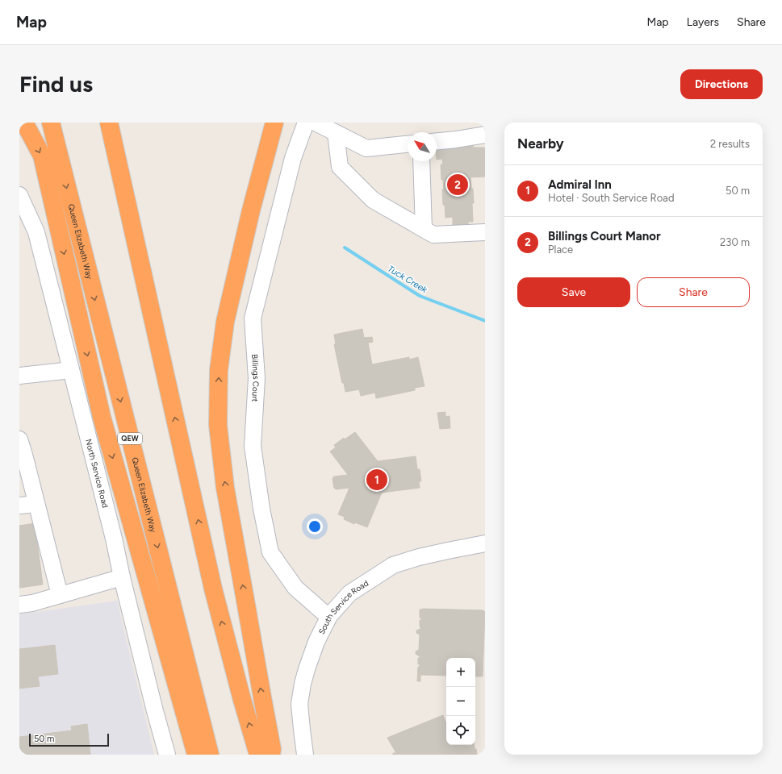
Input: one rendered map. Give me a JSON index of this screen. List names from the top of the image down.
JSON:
{
  "streets": {
    "highway": ["Queen Elizabeth Way", "QEW"],
    "street": ["Billings Court", "North Service Road", "South Service Road"]
  },
  "crossings": [
    ["Billings Court", "South Service Road"]
  ],
  "water": ["Tuck Creek"],
  "scale_bar": "50 m",
  "north": "top left",
  "page": {
    "header": "Map",
    "nav": ["Map", "Layers", "Share"],
    "buttons": [
      "Directions",
      ["Save", "Share"]
    ],
    "title": "Find us",
    "heading": ["Nearby", "2 results"],
    "list": [
      {
        "mark": "1",
        "name": "Admiral Inn",
        "note": "Hotel · South Service Road",
        "value": "50 m"
      },
      {
        "mark": "2",
        "name": "Billings Court Manor",
        "note": "Place",
        "value": "230 m"
      }
    ],
    "pins": ["2", "1"],
    "map_buttons": ["+", "−"],
    "scale": "50 m"
  }
}
